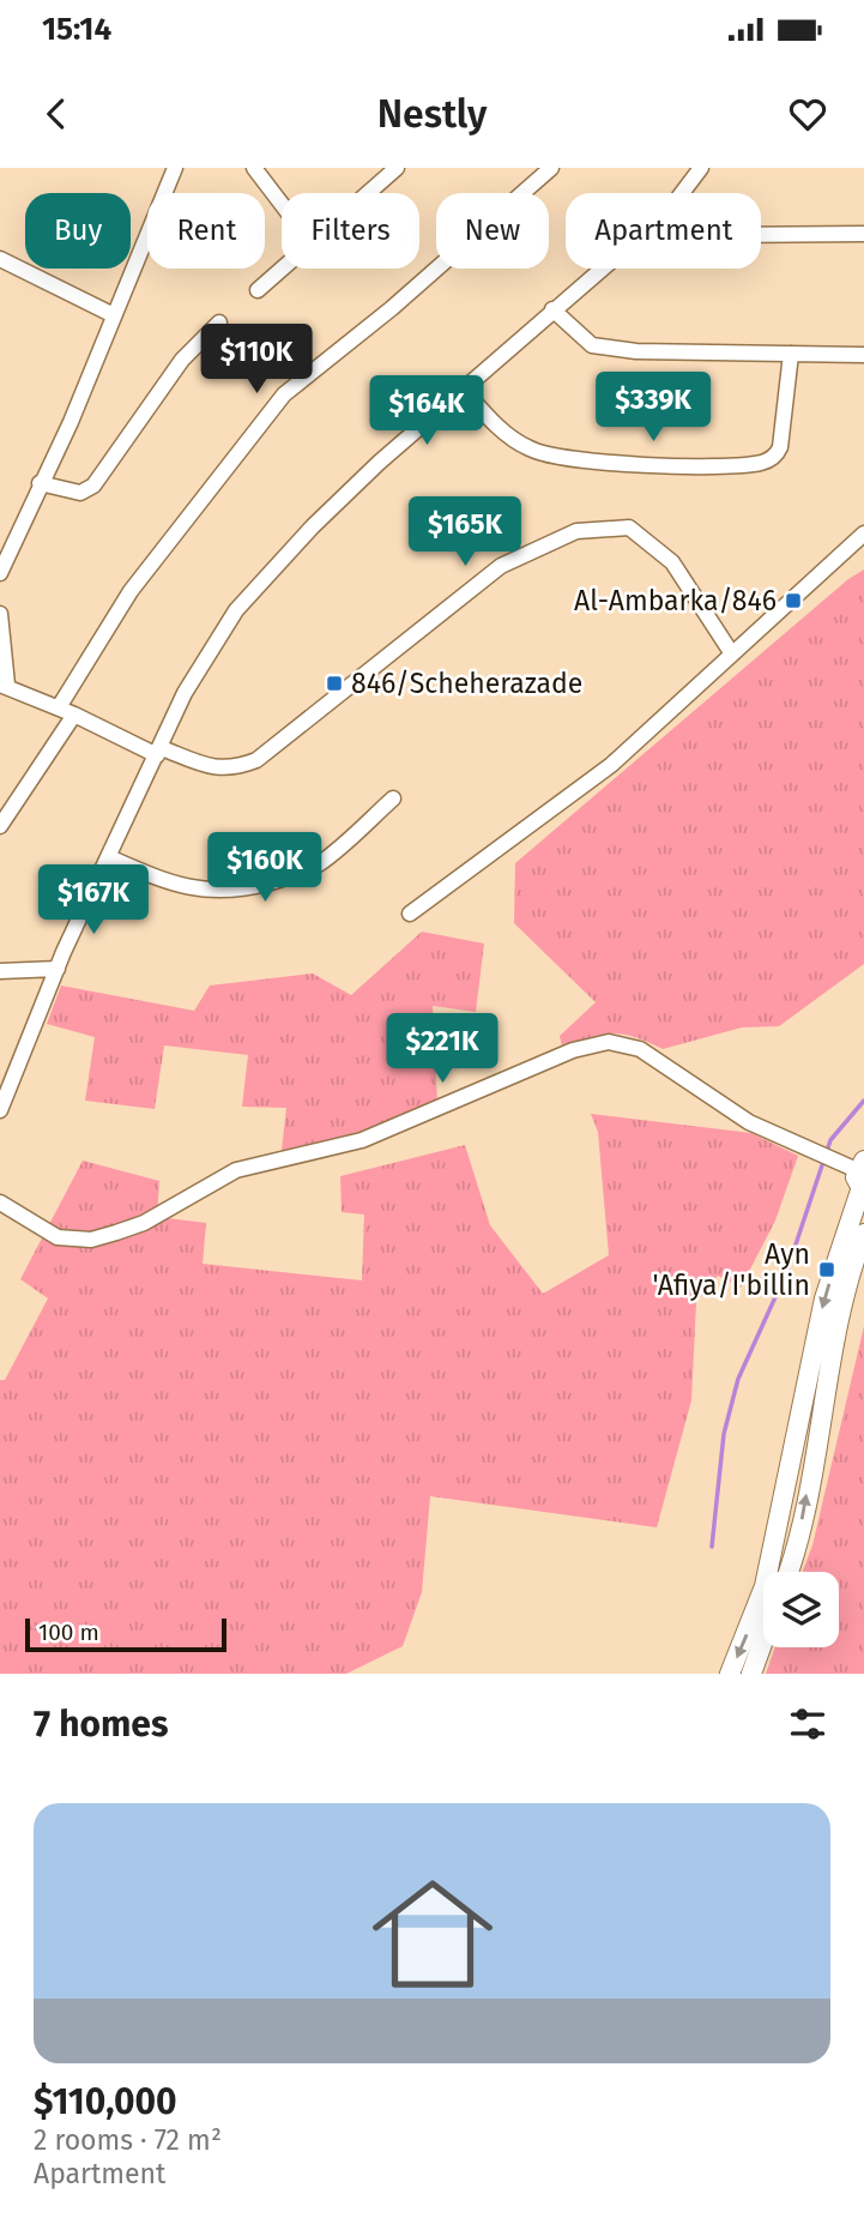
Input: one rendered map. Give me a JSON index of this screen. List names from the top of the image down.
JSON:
{
  "places": {
    "transit": ["Al-Ambarka/846", "846/Scheherazade", "Ayn 'Afiya/I'billin"]
  },
  "scale_bar": "100 m",
  "page": {
    "status": "15:14",
    "header": "Nestly",
    "chip": [
      "Buy",
      "Rent",
      "Filters",
      "New",
      "Apartment"
    ],
    "price": [
      "$110K",
      "$339K",
      "$164K",
      "$165K",
      "$160K",
      "$167K",
      "$221K"
    ],
    "scale": "100 m",
    "heading": "7 homes",
    "list": [
      {
        "name": "$110,000",
        "note": "2 rooms · 72 m² · Apartment"
      }
    ]
  }
}
